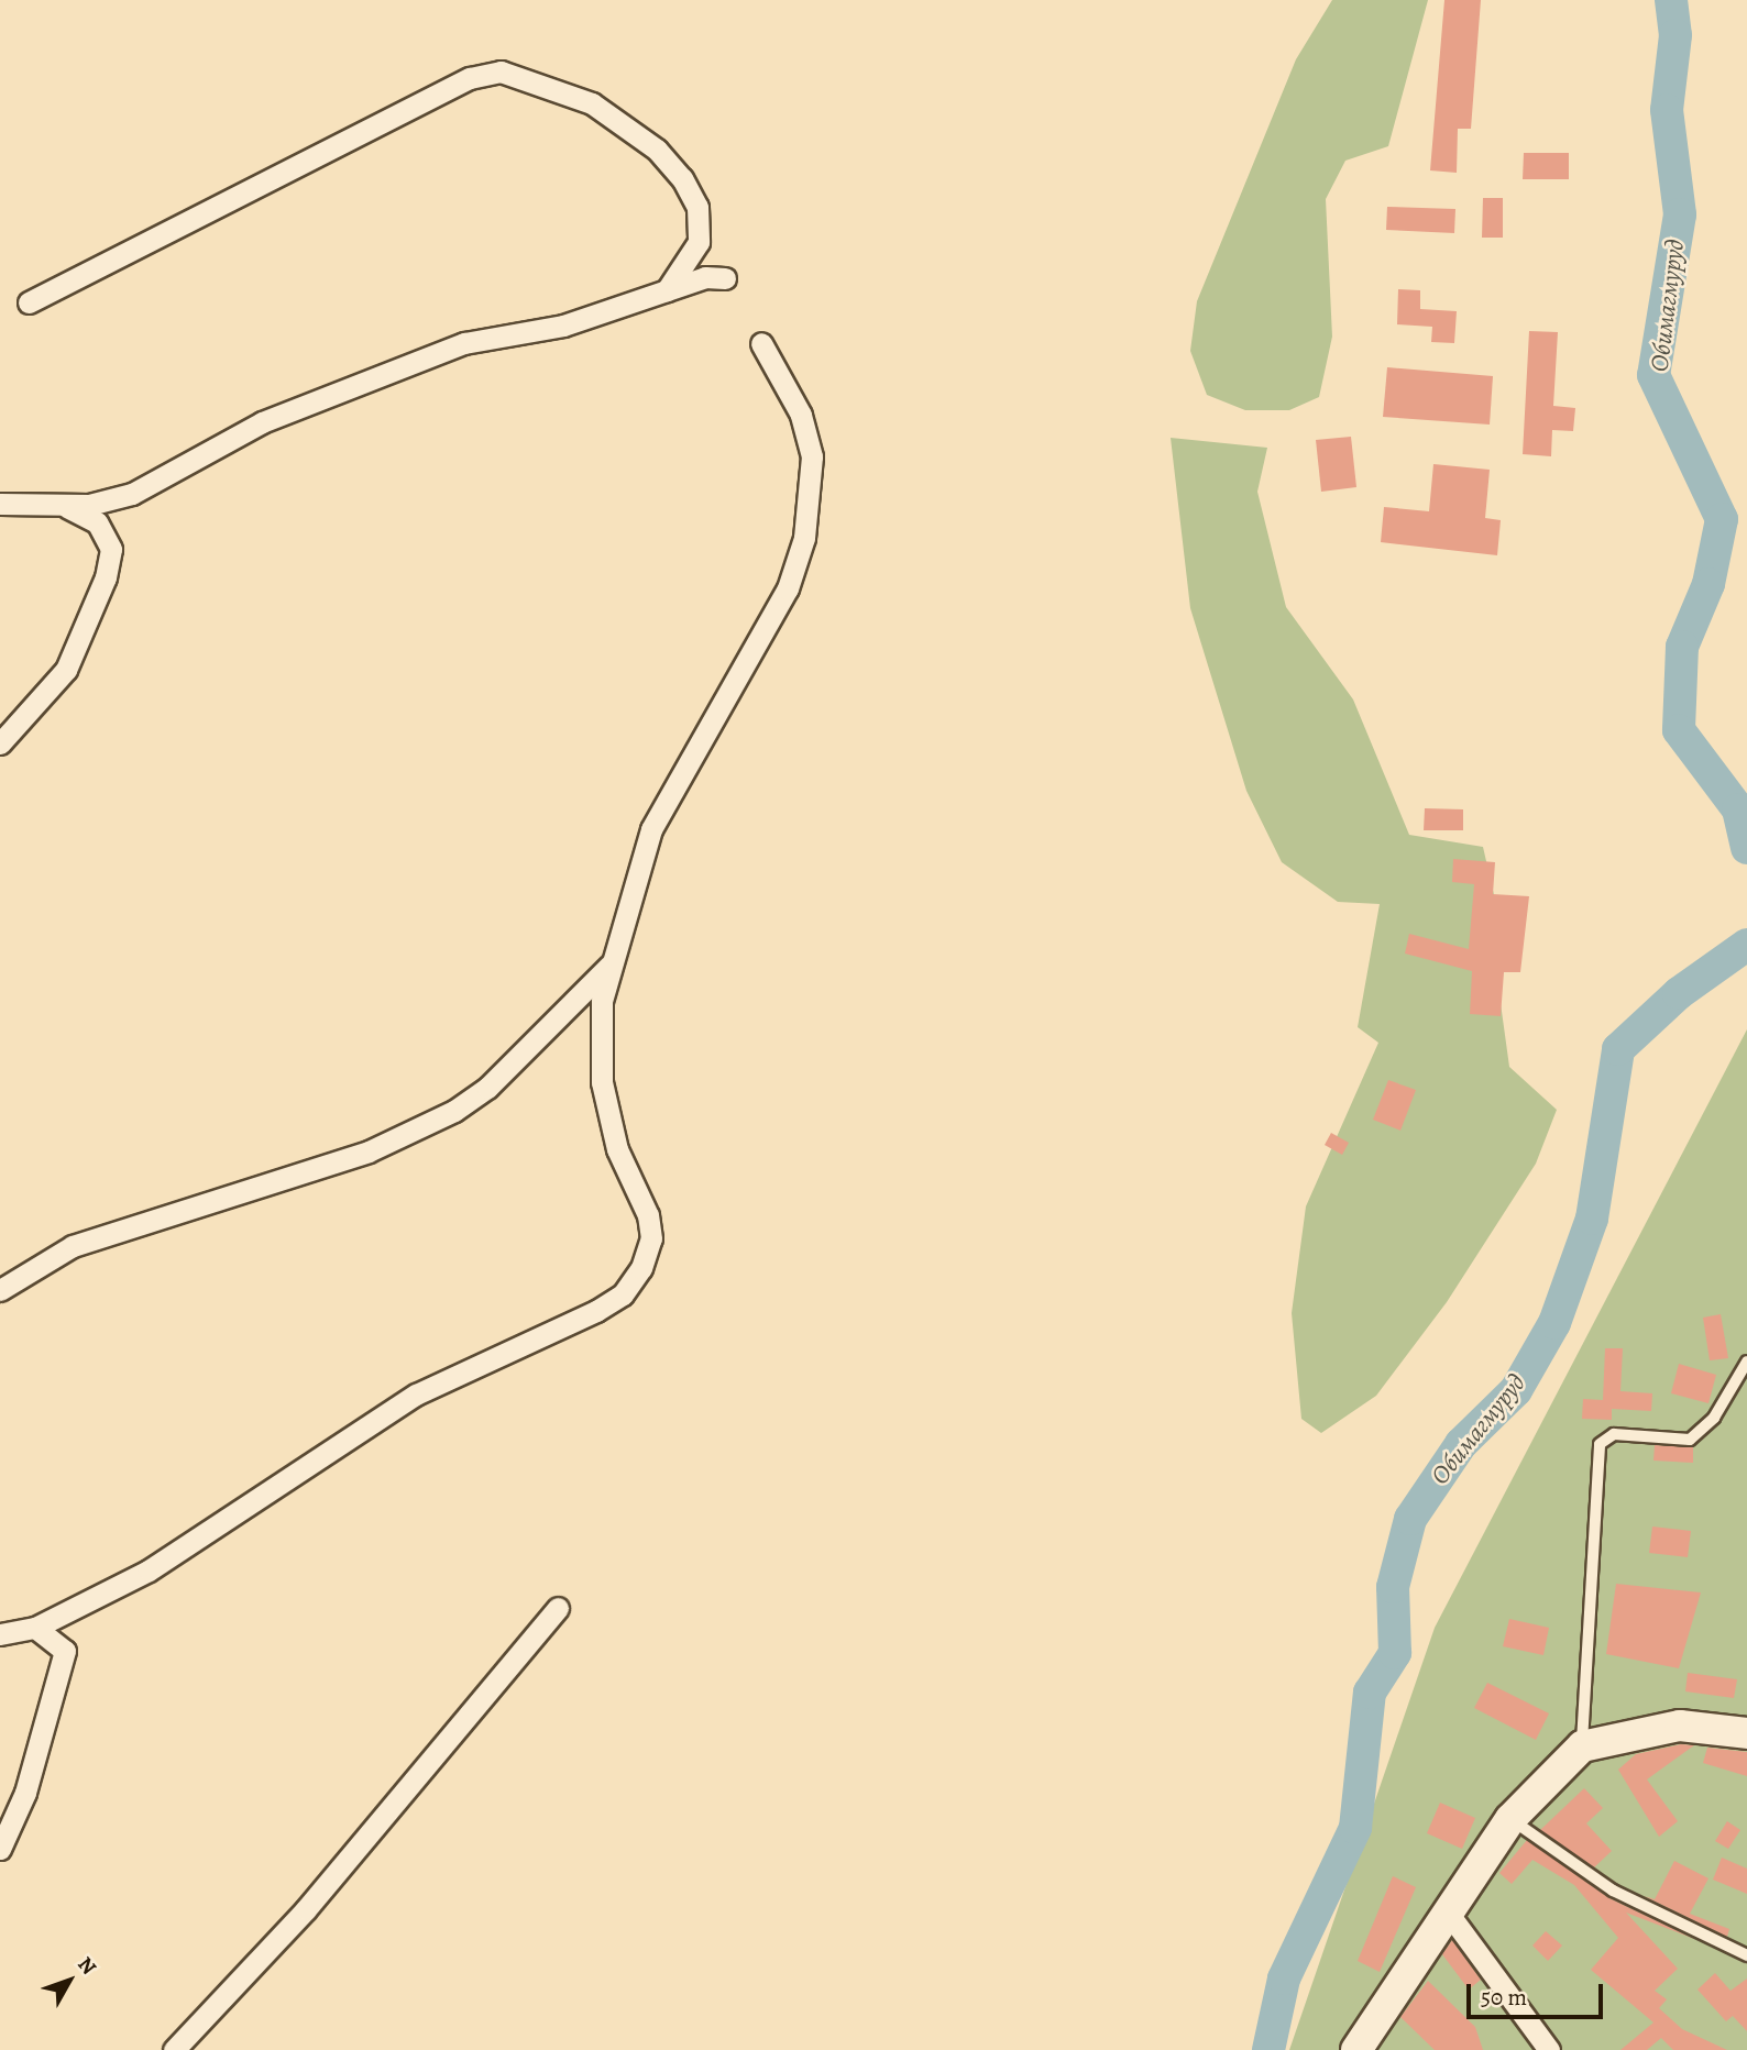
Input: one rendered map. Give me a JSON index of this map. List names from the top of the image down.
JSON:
{
  "water": ["Обимагмуруд"],
  "scale_bar": "50 m",
  "north": "top right"
}
